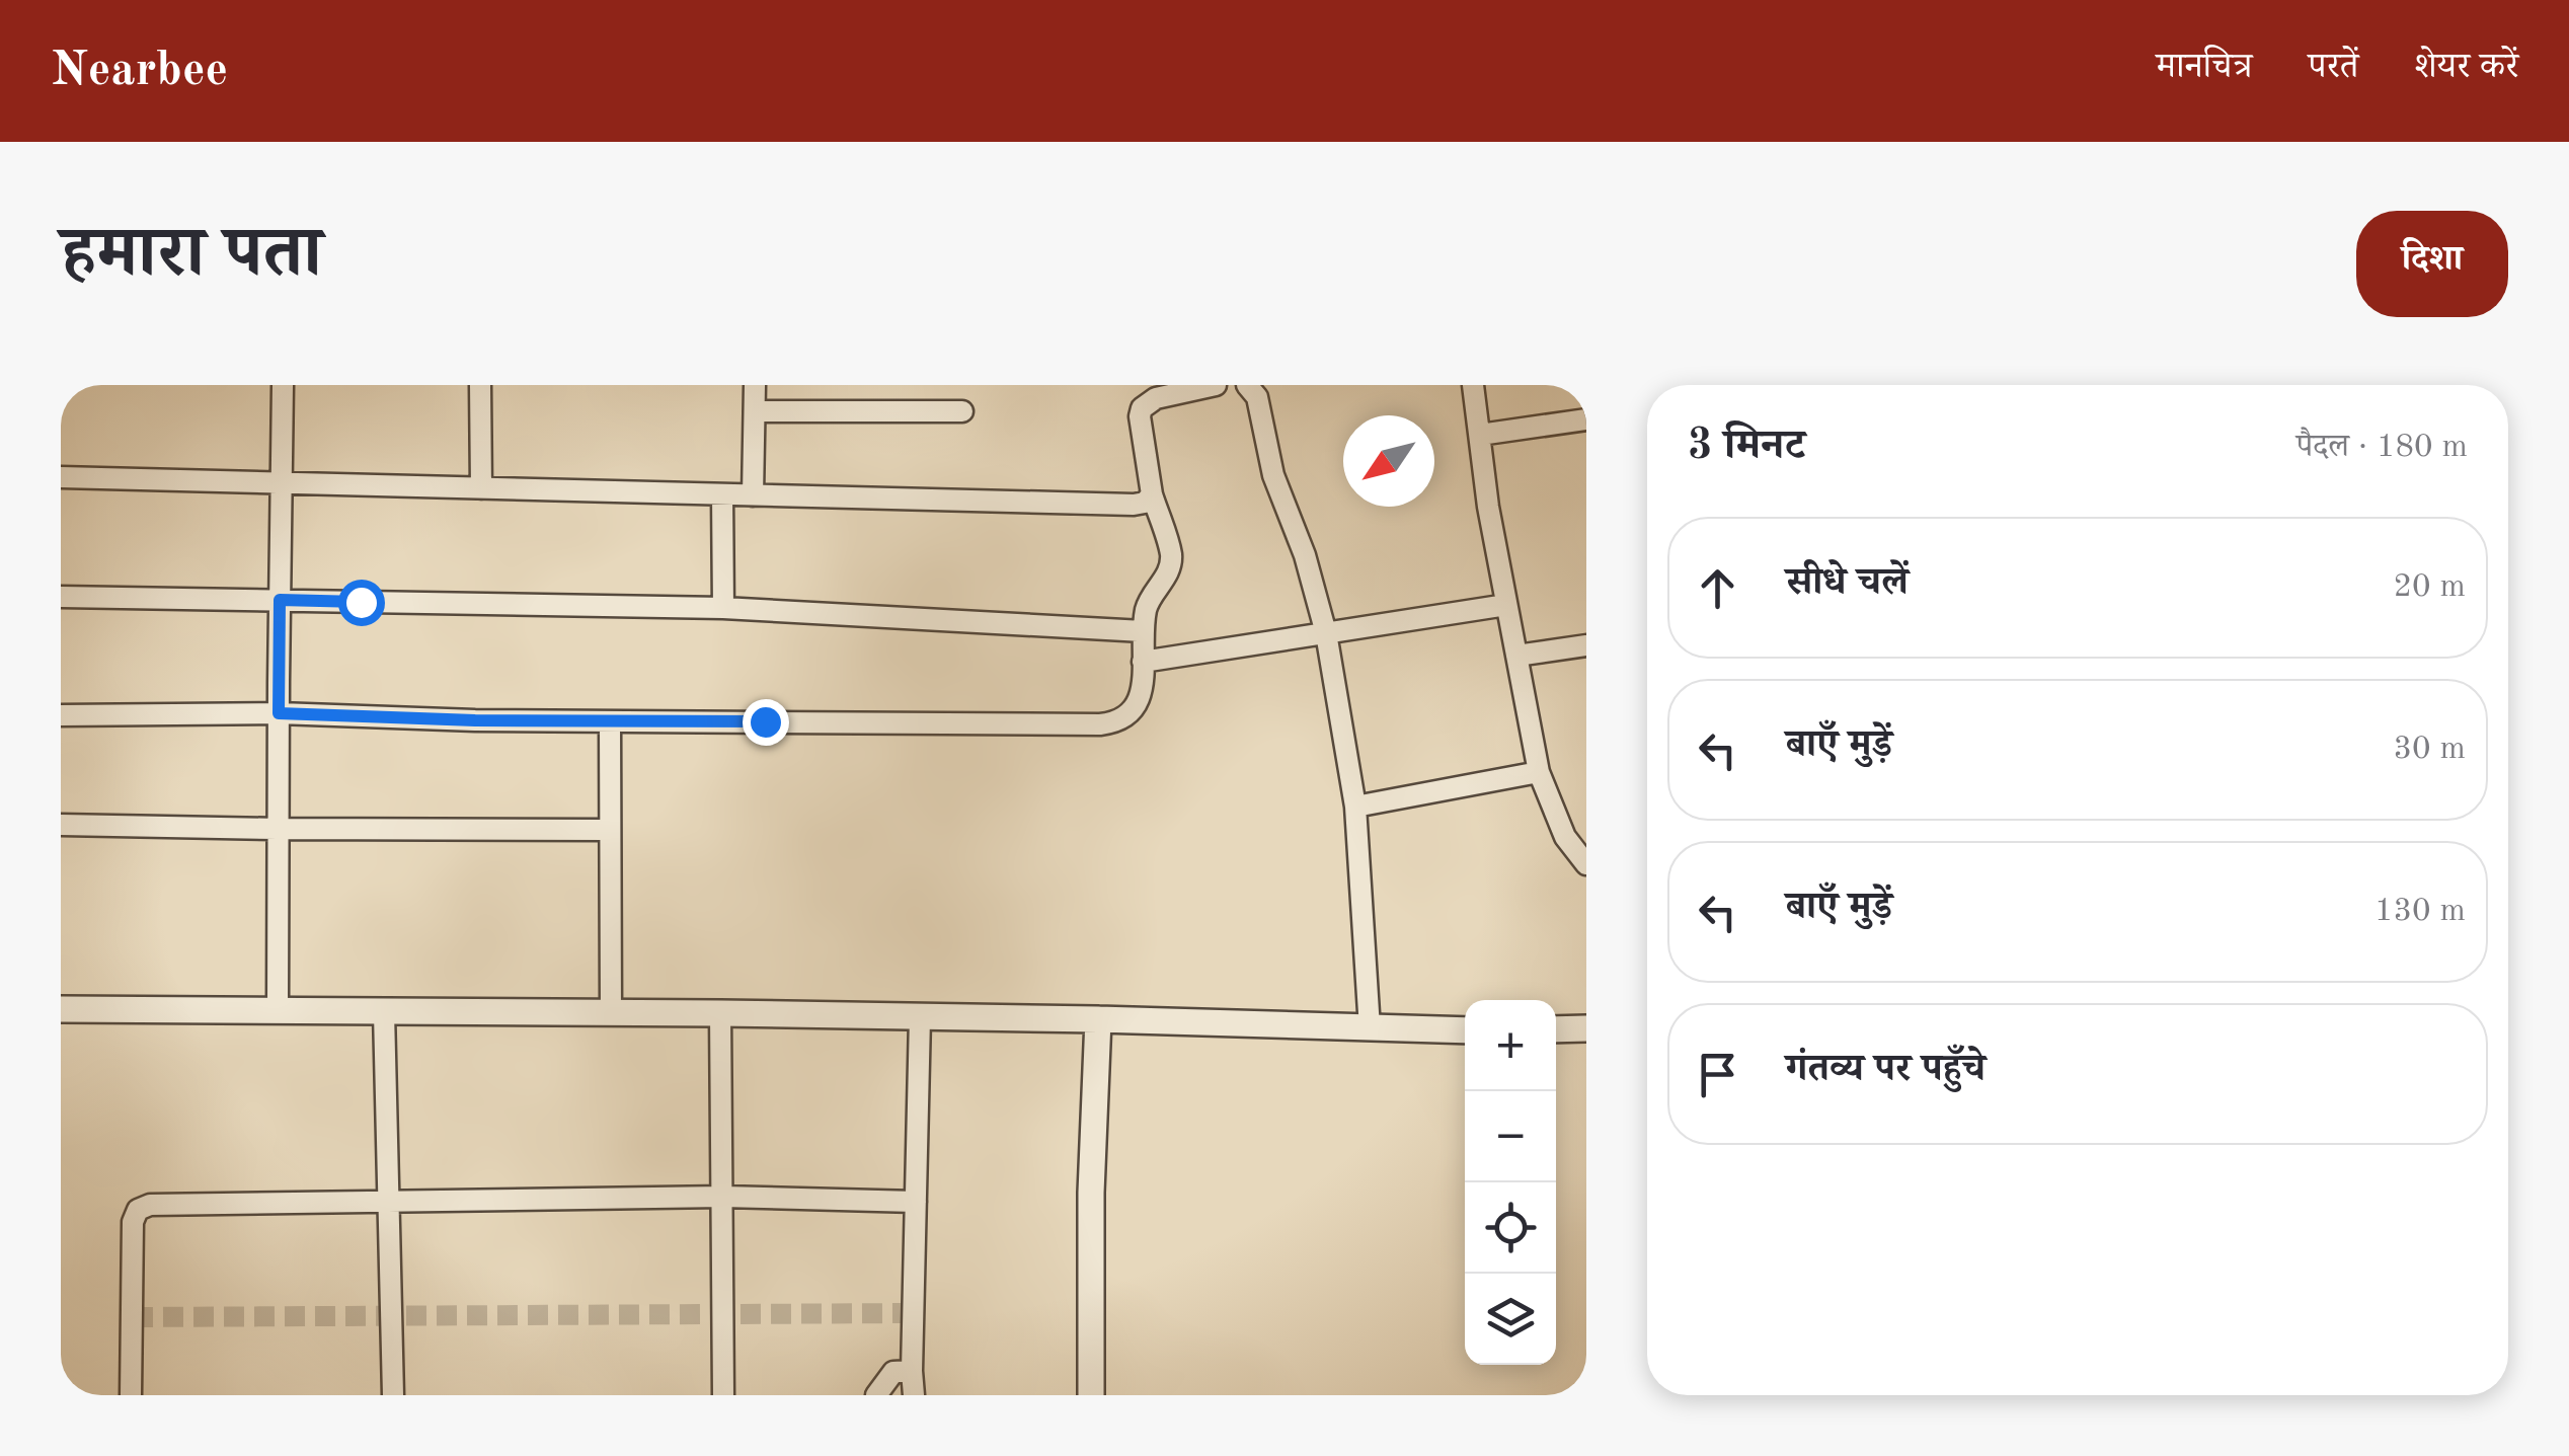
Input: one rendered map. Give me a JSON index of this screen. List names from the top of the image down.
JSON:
{
  "north": "bottom left",
  "page": {
    "header": "Nearbee",
    "nav": ["मानचित्र", "परतें", "शेयर करें"],
    "title": "हमारा पता",
    "buttons": "दिशा",
    "heading": ["3 मिनट", "पैदल · 180 m"],
    "list": [
      ["सीधे चलें", "20 m"],
      ["बाएँ मुड़ें", "30 m"],
      ["बाएँ मुड़ें", "130 m"],
      "गंतव्य पर पहुँचे"
    ],
    "map_buttons": ["+", "−"]
  }
}
